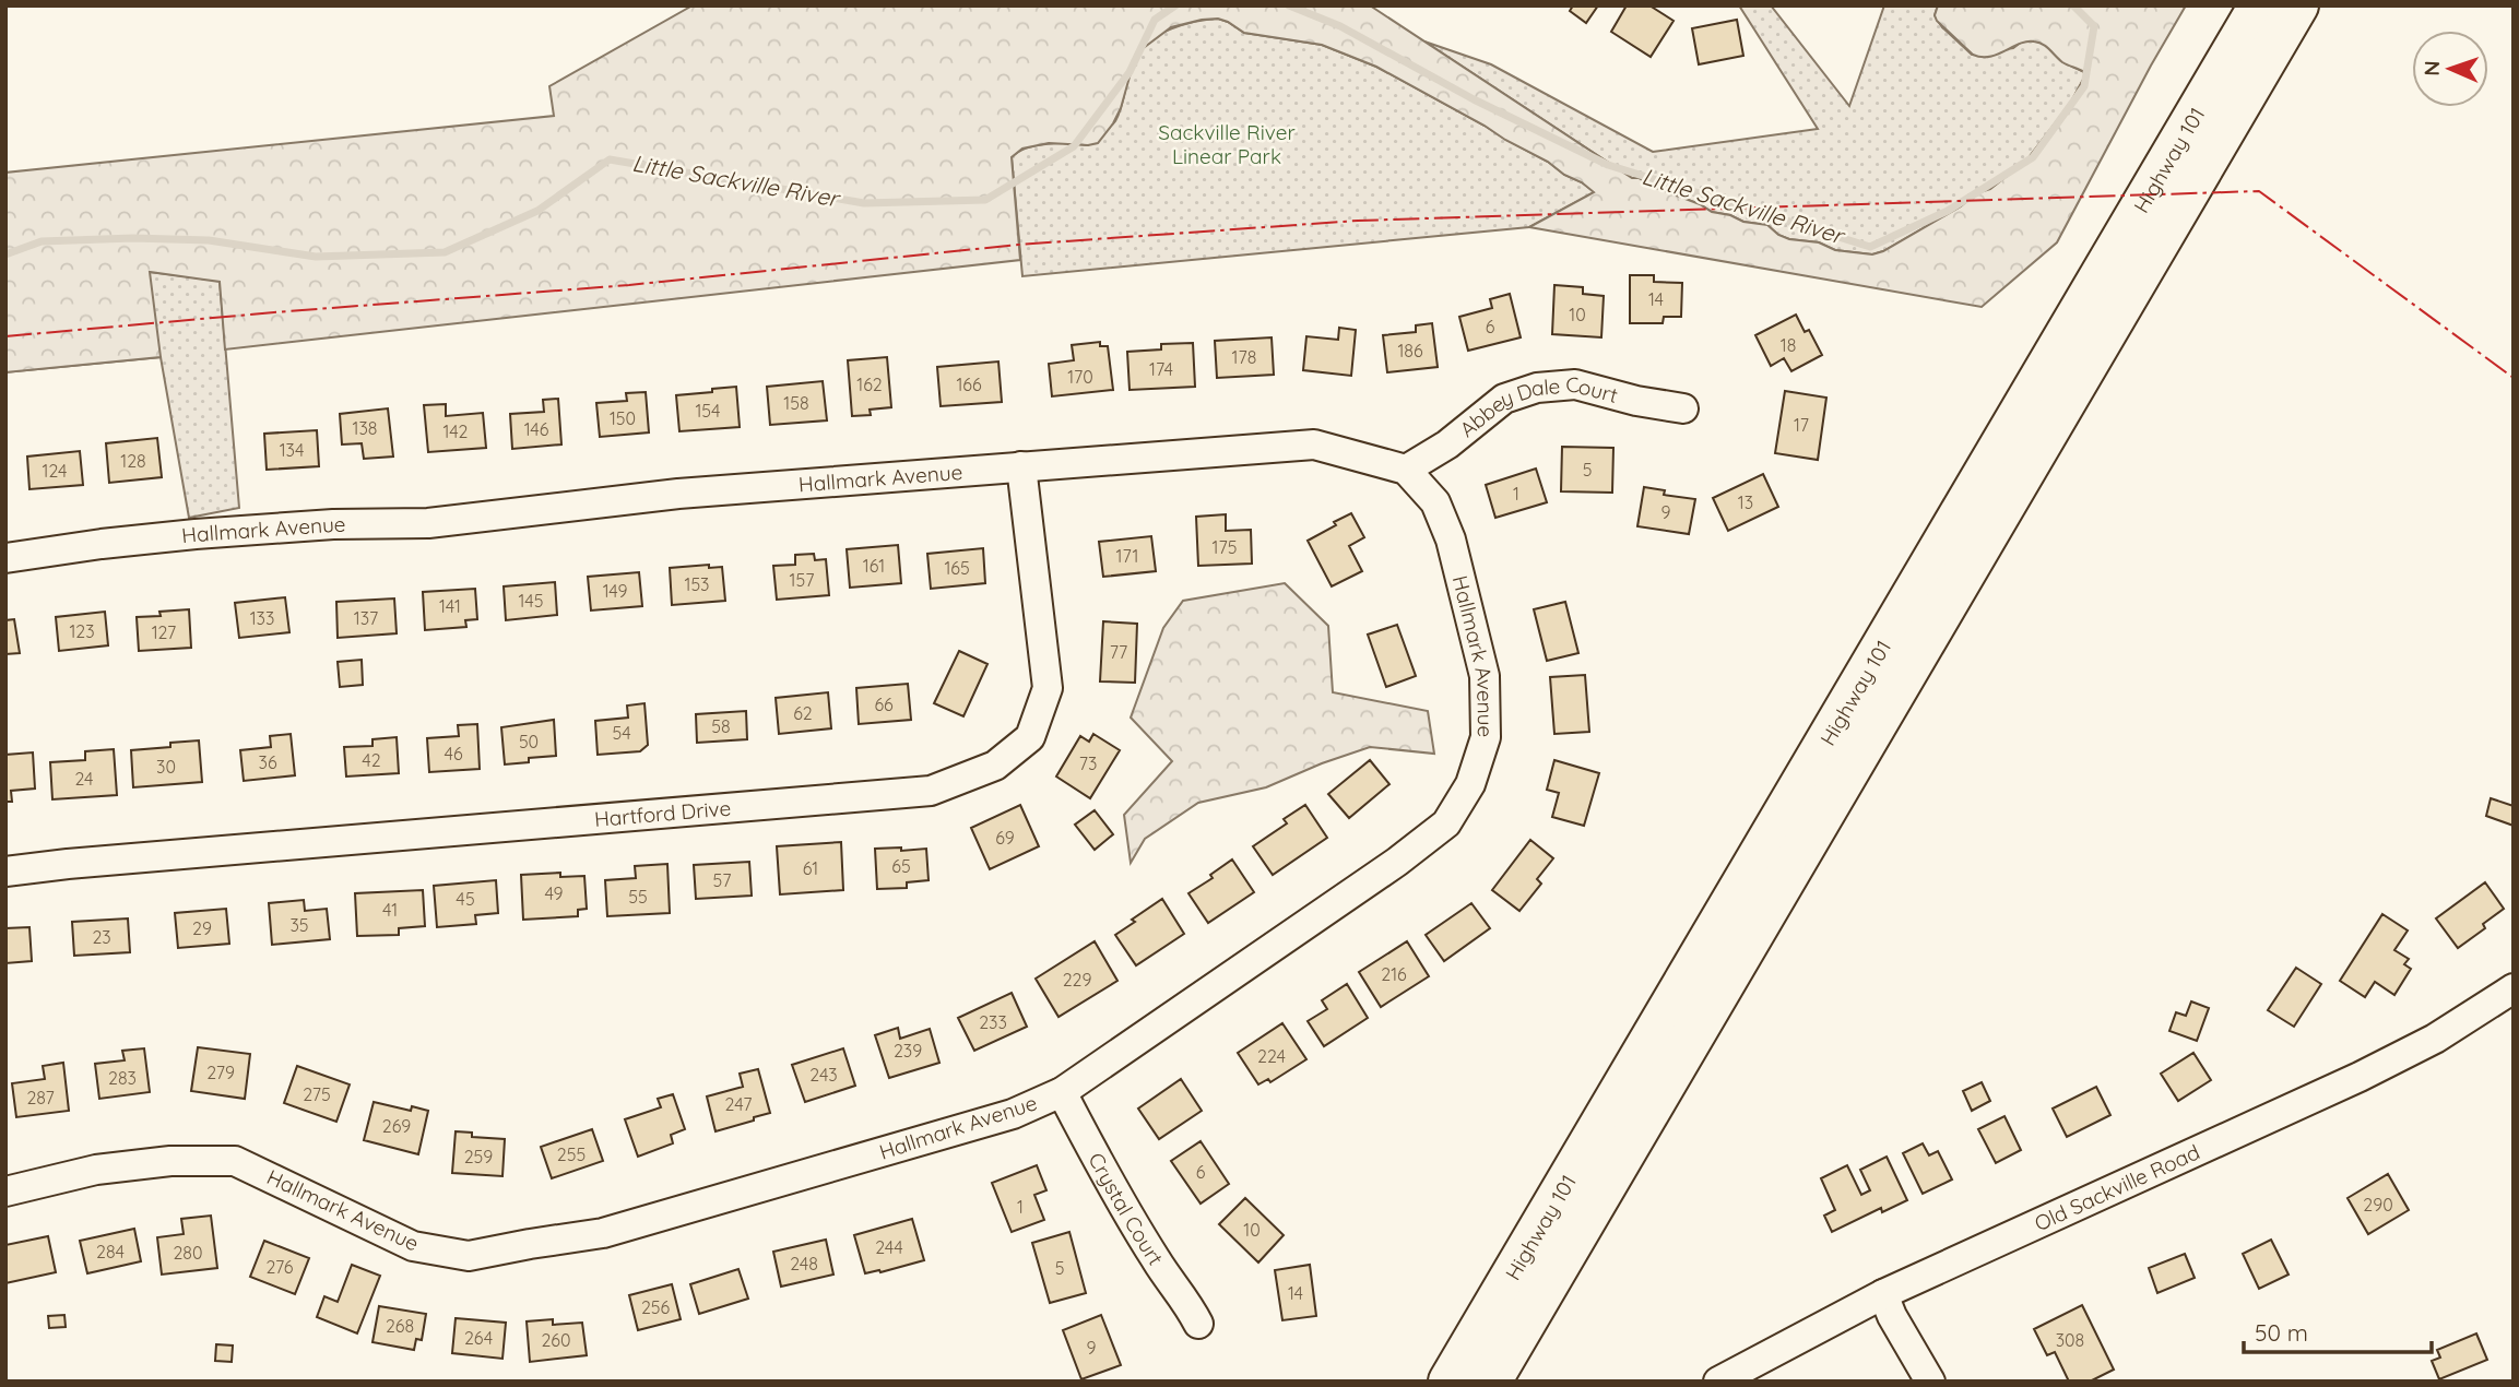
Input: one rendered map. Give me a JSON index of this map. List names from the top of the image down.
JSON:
{
  "streets": {
    "highway": ["Highway 101"],
    "street": [
      "Abbey Dale Court",
      "Hallmark Avenue",
      "Hartford Drive",
      "Old Sackville Road",
      "Crystal Court"
    ]
  },
  "crossings": [
    ["Abbey Dale Court", "Hallmark Avenue"],
    ["Hallmark Avenue", "Hartford Drive"],
    ["Hallmark Avenue", "Crystal Court"]
  ],
  "water": ["Little Sackville River"],
  "parks": ["Sackville River Linear Park"],
  "house_numbers": [
    "14",
    "10",
    "6",
    "18",
    "186",
    "178",
    "174",
    "170",
    "162",
    "166",
    "158",
    "154",
    "150",
    "17",
    "138",
    "146",
    "142",
    "134",
    "128",
    "5",
    "124",
    "1",
    "13",
    "9",
    "175",
    "171",
    "161",
    "165",
    "157",
    "153",
    "149",
    "145",
    "141",
    "133",
    "137",
    "123",
    "127",
    "77",
    "66",
    "62",
    "58",
    "54",
    "50",
    "46",
    "42",
    "36",
    "73",
    "30",
    "24",
    "69",
    "65",
    "61",
    "57",
    "49",
    "55",
    "45",
    "41",
    "35",
    "29",
    "23",
    "216",
    "229",
    "233",
    "239",
    "224",
    "279",
    "243",
    "283",
    "275",
    "287",
    "247",
    "269",
    "255",
    "259",
    "6",
    "290",
    "1",
    "10",
    "244",
    "284",
    "280",
    "248",
    "276",
    "5",
    "14",
    "256",
    "268",
    "264",
    "260",
    "308",
    "9"
  ],
  "scale_bar": "50 m",
  "north": "left"
}
